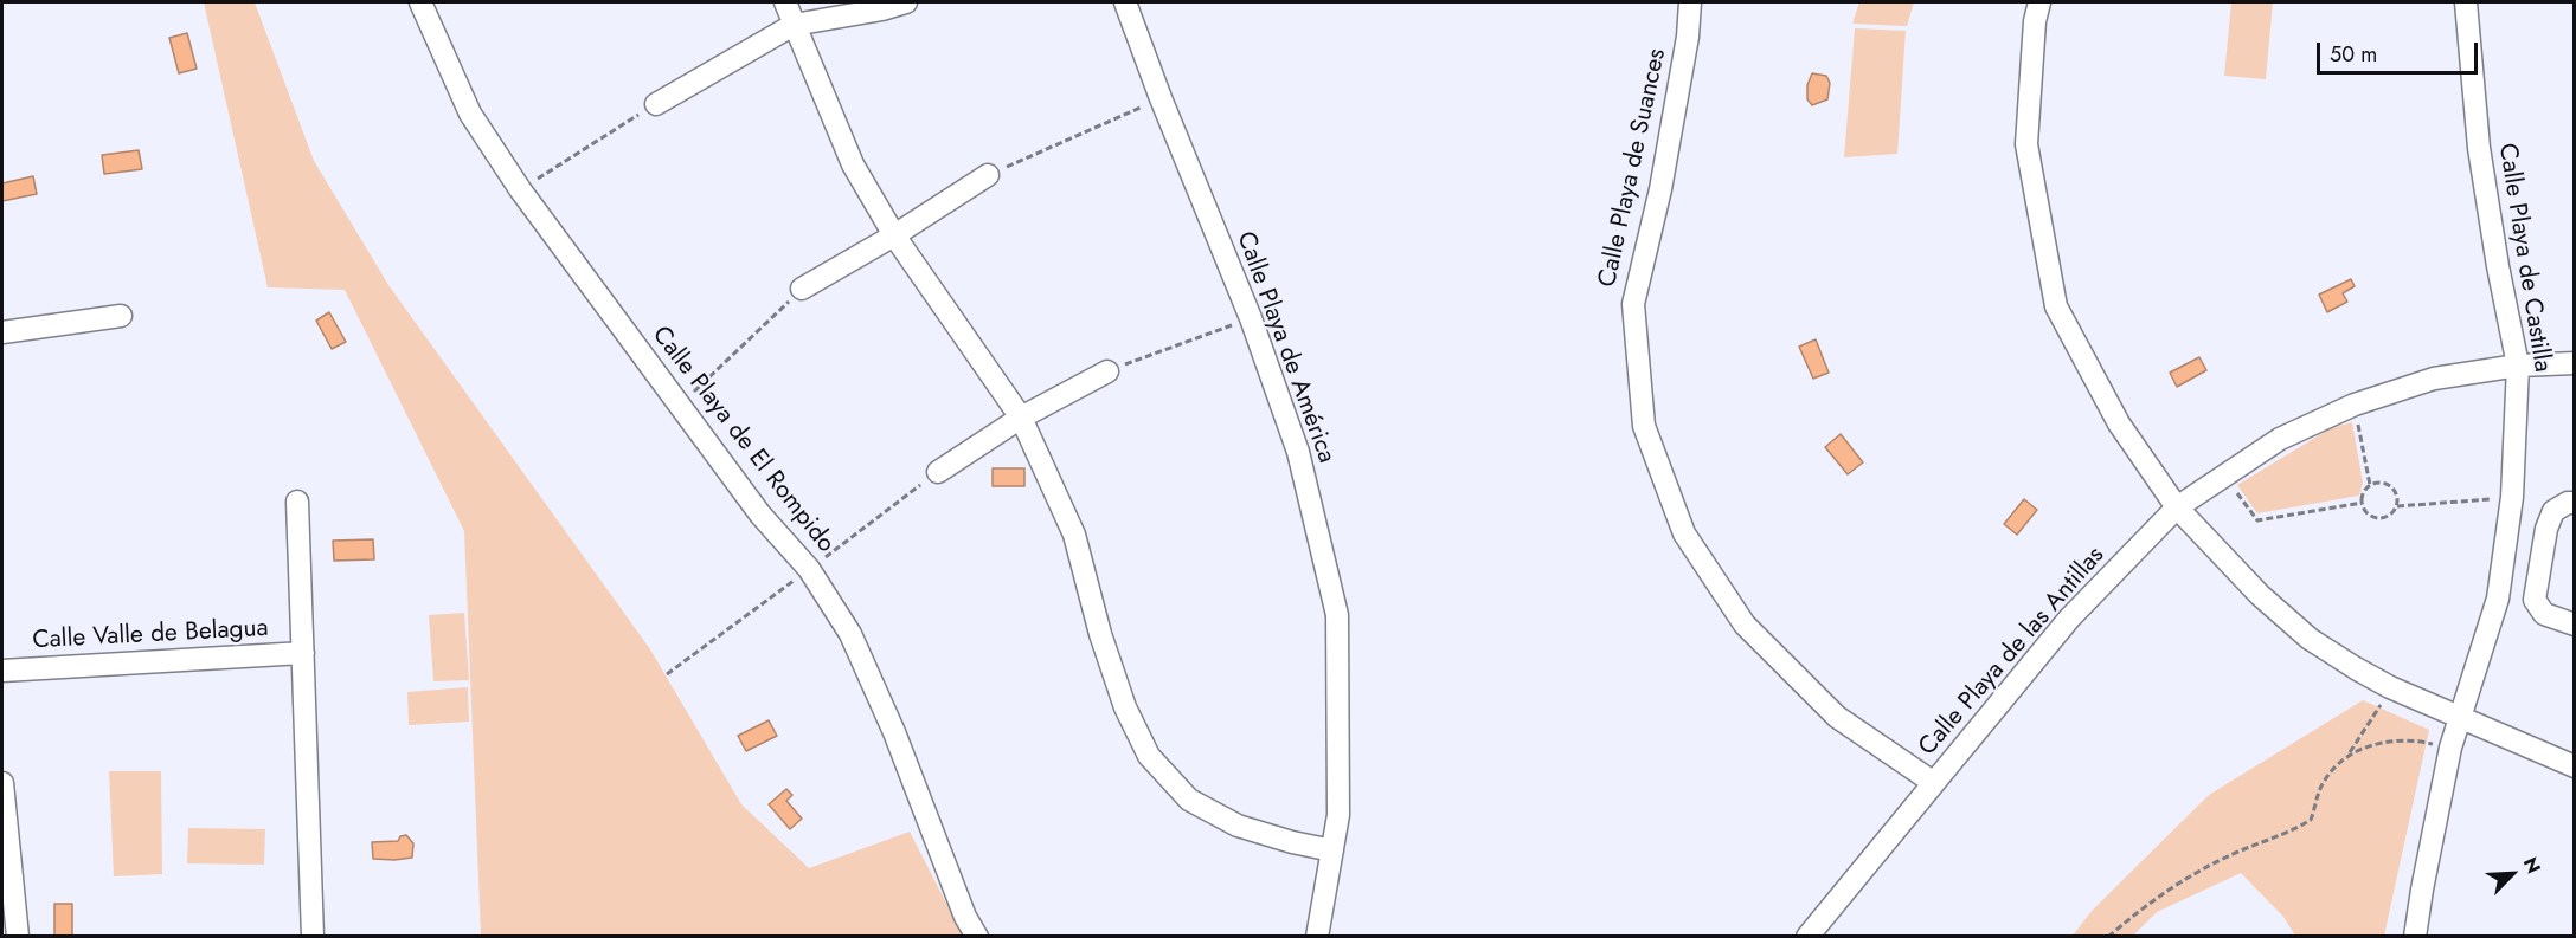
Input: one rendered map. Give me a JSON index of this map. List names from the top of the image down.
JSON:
{
  "streets": {
    "street": [
      "Calle Playa de Suances",
      "Calle Playa de Castilla",
      "Calle Playa de América",
      "Calle Playa de El Rompido",
      "Calle Valle de Belagua",
      "Calle Playa de las Antillas"
    ]
  },
  "crossings": [
    ["Calle Playa de Suances", "Calle Playa de las Antillas"],
    ["Calle Playa de Castilla", "Calle Playa de las Antillas"]
  ],
  "scale_bar": "50 m",
  "north": "top right"
}
